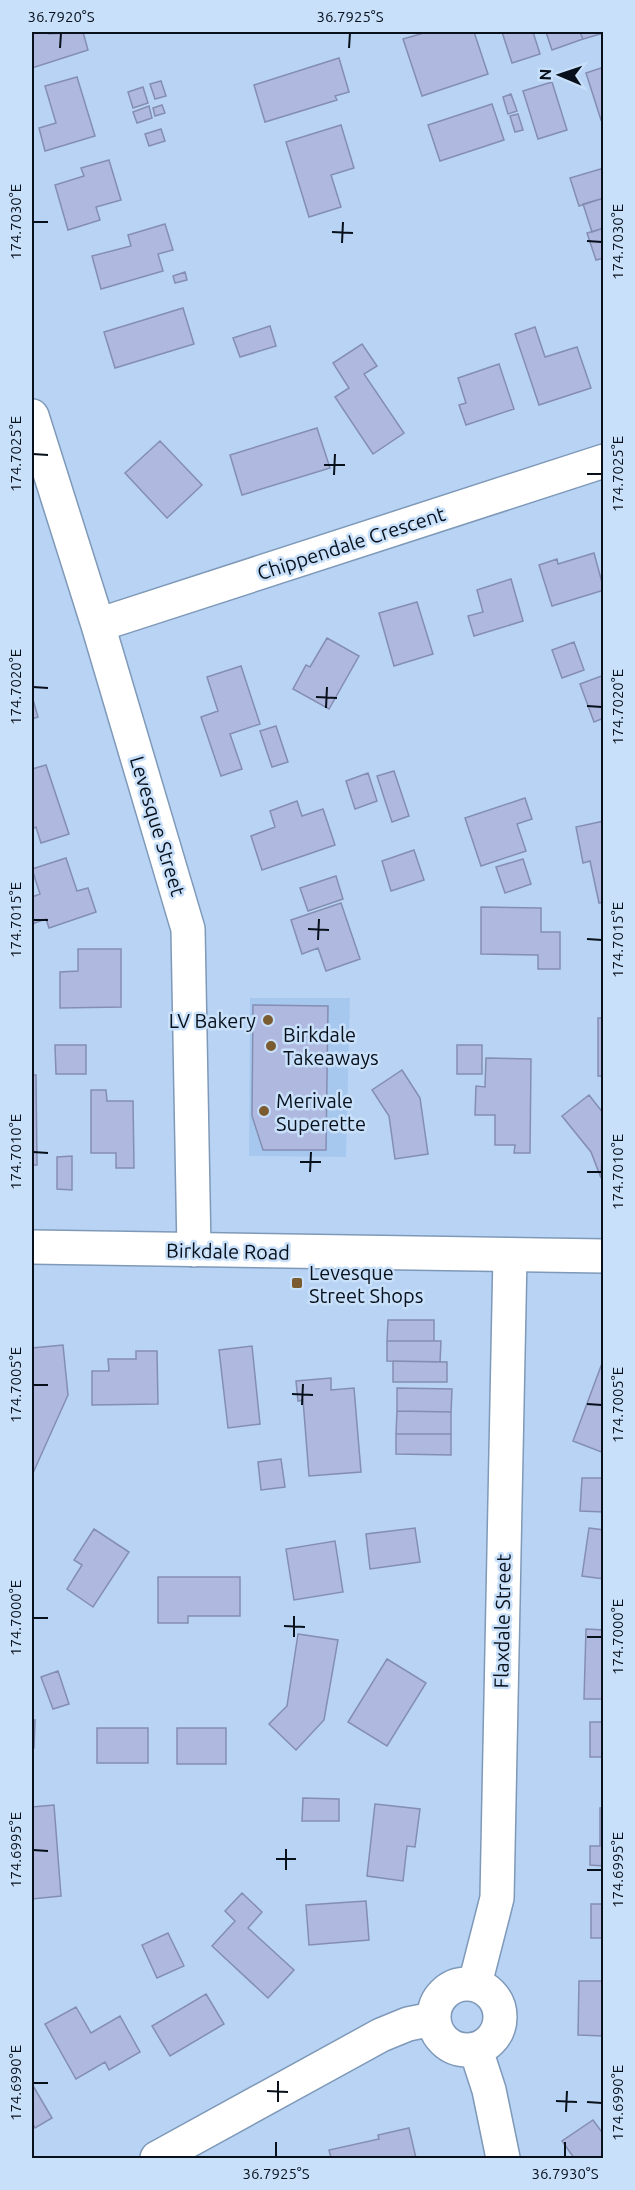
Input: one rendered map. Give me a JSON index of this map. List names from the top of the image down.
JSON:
{
  "streets": {
    "street": [
      "Chippendale Crescent",
      "Levesque Street",
      "Birkdale Road",
      "Flaxdale Street"
    ]
  },
  "crossings": [
    ["Chippendale Crescent", "Levesque Street"],
    ["Levesque Street", "Birkdale Road"],
    ["Birkdale Road", "Flaxdale Street"]
  ],
  "places": {
    "other": ["LV Bakery", "Birkdale Takeaways", "Merivale Superette"],
    "transit": ["Levesque Street Shops"]
  },
  "north": "left",
  "coordinates": [
    "36.7920°S",
    "36.7925°S",
    "174.7030°E",
    "174.7025°E",
    "174.7020°E",
    "174.7015°E",
    "174.7010°E",
    "174.7005°E",
    "174.7000°E",
    "174.6995°E",
    "174.6990°E",
    "36.7930°S"
  ]
}
